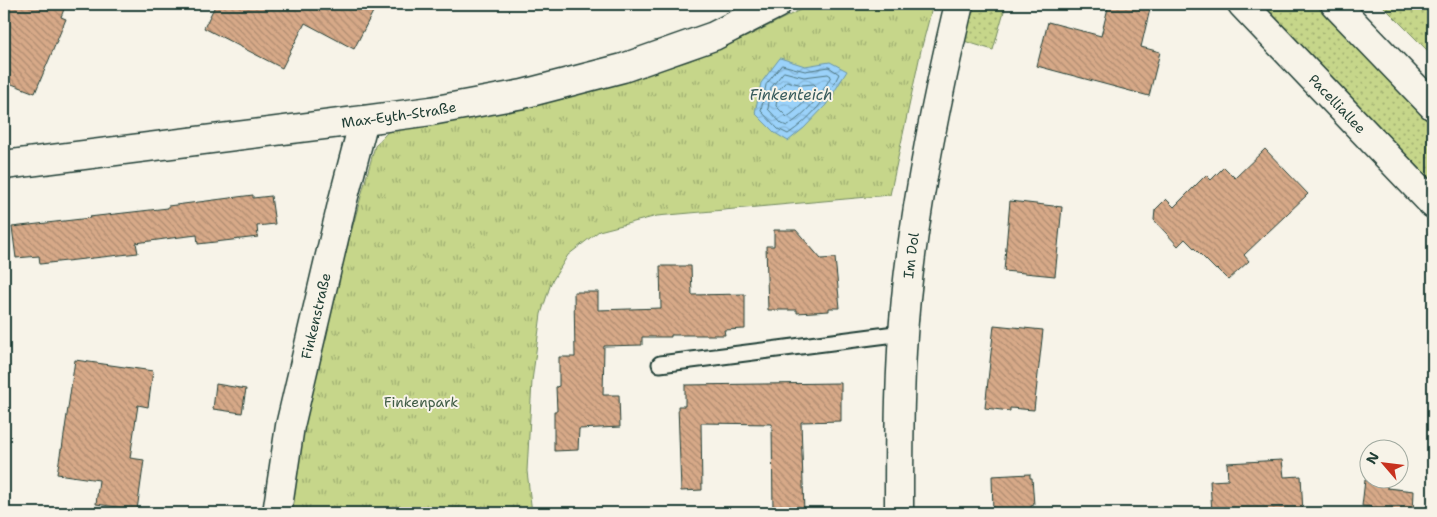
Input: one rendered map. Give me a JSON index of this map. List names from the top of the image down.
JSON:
{
  "streets": {
    "street": [
      "Pacelliallee",
      "Max-Eyth-Straße",
      "Im Dol",
      "Finkenstraße"
    ]
  },
  "crossings": [
    ["Max-Eyth-Straße", "Finkenstraße"]
  ],
  "water": ["Finkenteich"],
  "parks": ["Finkenpark"],
  "north": "top left"
}
